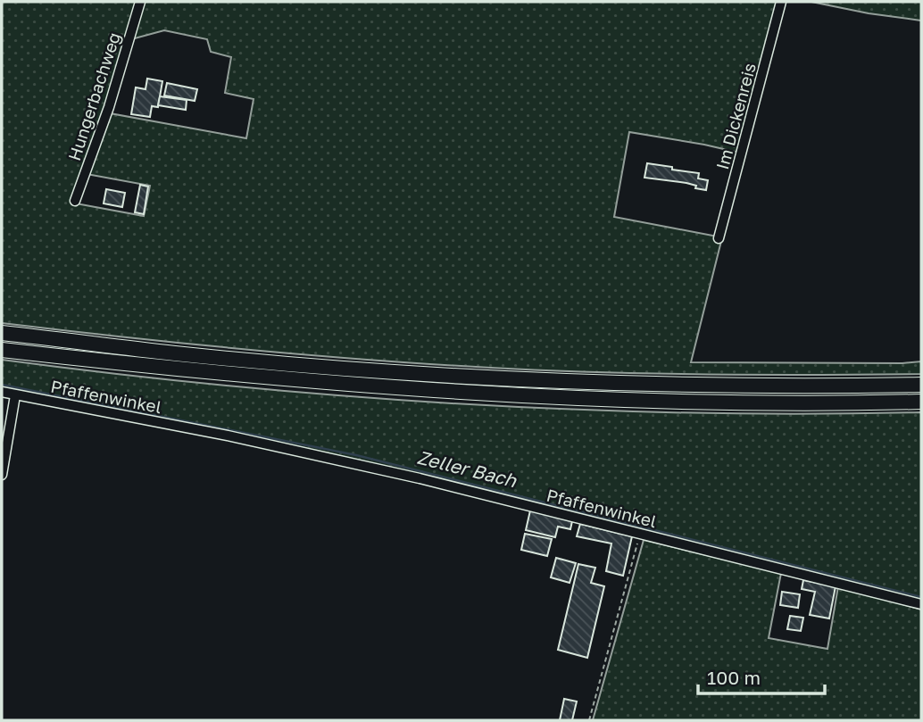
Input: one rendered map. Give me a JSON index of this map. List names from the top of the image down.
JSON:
{
  "streets": {
    "street": ["Hungerbachweg", "Im Dickenreis", "Pfaffenwinkel"]
  },
  "water": ["Zeller Bach"],
  "scale_bar": "100 m"
}
